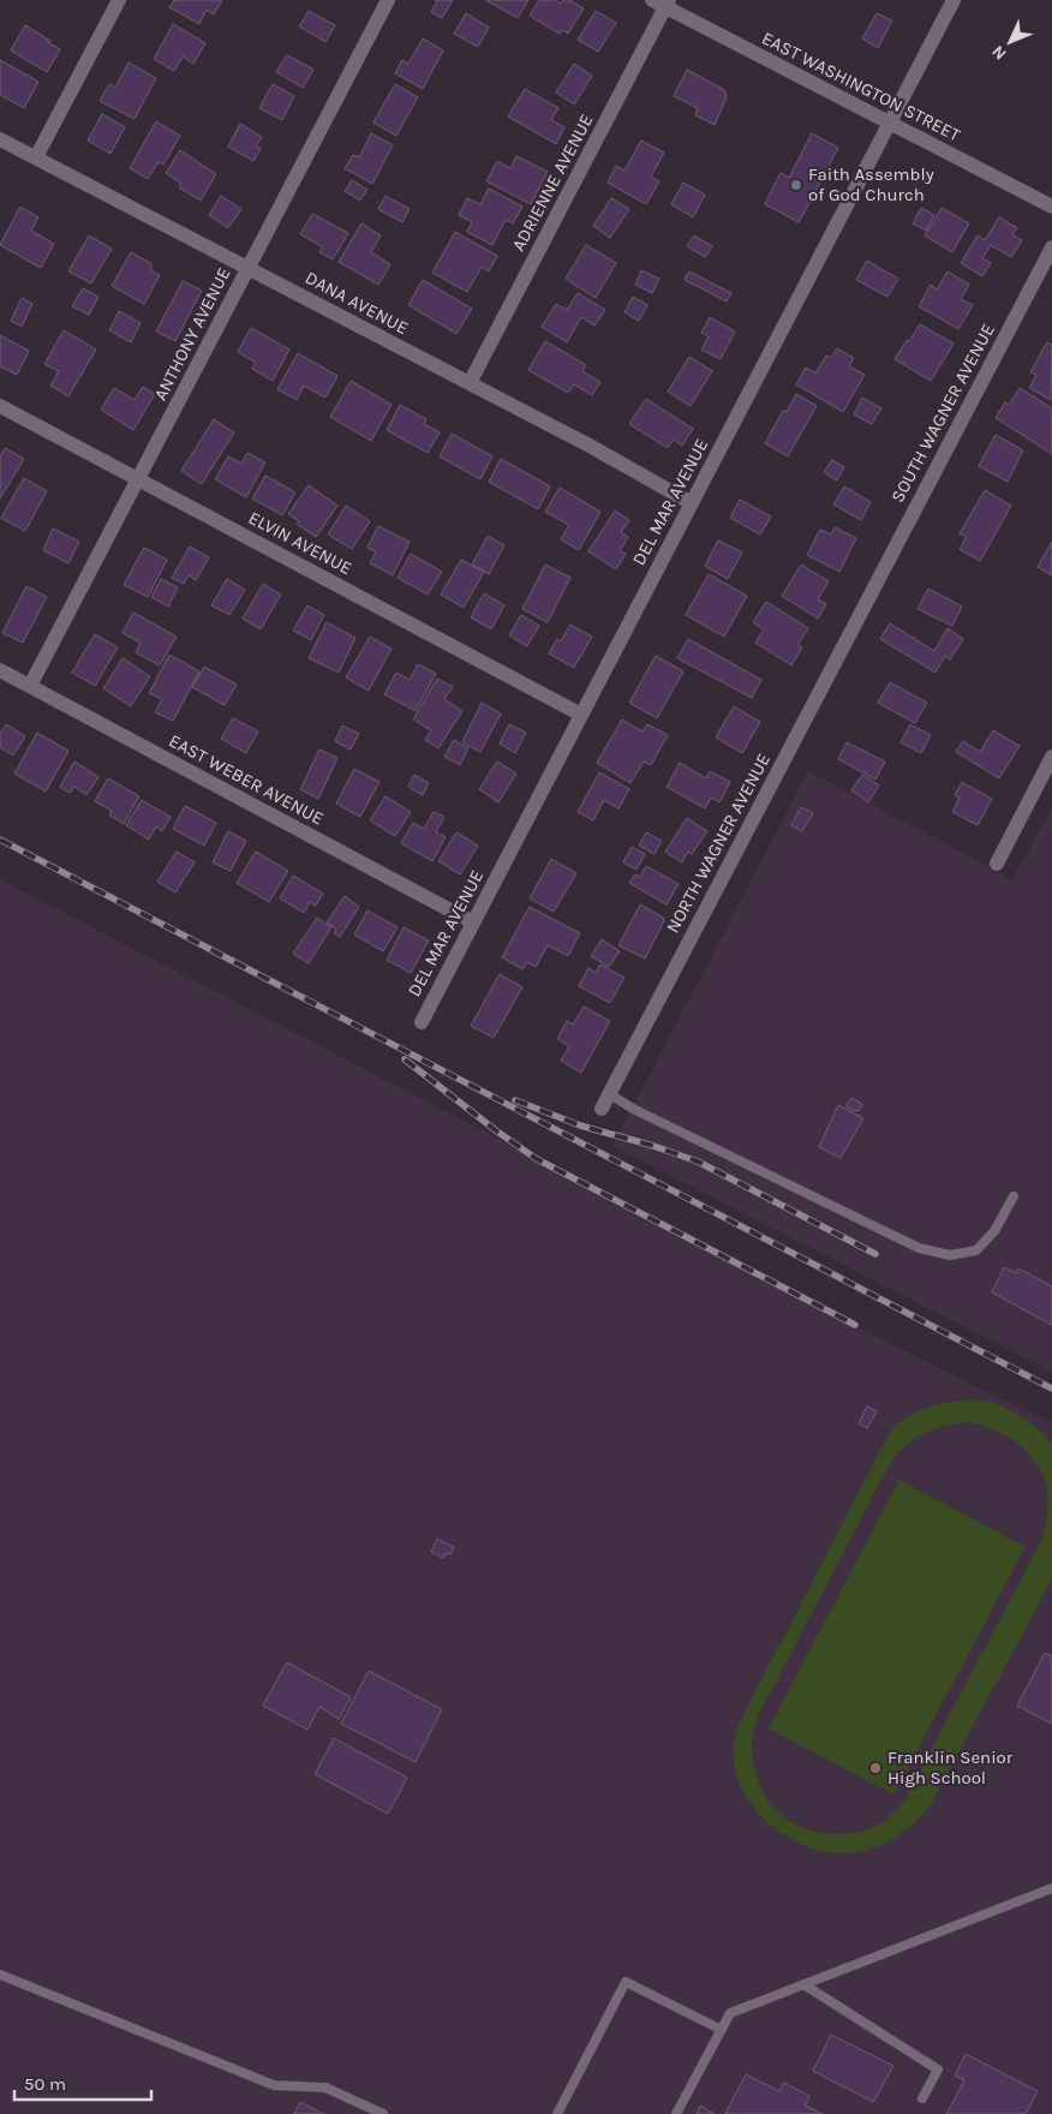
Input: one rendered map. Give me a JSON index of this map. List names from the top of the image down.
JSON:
{
  "streets": {
    "street": [
      "EAST WASHINGTON STREET",
      "ADRIENNE AVENUE",
      "DANA AVENUE",
      "ANTHONY AVENUE",
      "SOUTH WAGNER AVENUE",
      "DEL MAR AVENUE",
      "ELVIN AVENUE",
      "EAST WEBER AVENUE",
      "NORTH WAGNER AVENUE"
    ]
  },
  "crossings": [
    ["EAST WASHINGTON STREET", "ADRIENNE AVENUE"],
    ["EAST WASHINGTON STREET", "DEL MAR AVENUE"],
    ["ADRIENNE AVENUE", "DANA AVENUE"],
    ["DANA AVENUE", "ANTHONY AVENUE"],
    ["DANA AVENUE", "DEL MAR AVENUE"],
    ["ANTHONY AVENUE", "ELVIN AVENUE"],
    ["ANTHONY AVENUE", "EAST WEBER AVENUE"],
    ["SOUTH WAGNER AVENUE", "NORTH WAGNER AVENUE"],
    ["DEL MAR AVENUE", "ELVIN AVENUE"],
    ["DEL MAR AVENUE", "EAST WEBER AVENUE"]
  ],
  "places": ["Faith Assembly of God Church", "Franklin Senior High School"],
  "scale_bar": "50 m",
  "north": "bottom left"
}
